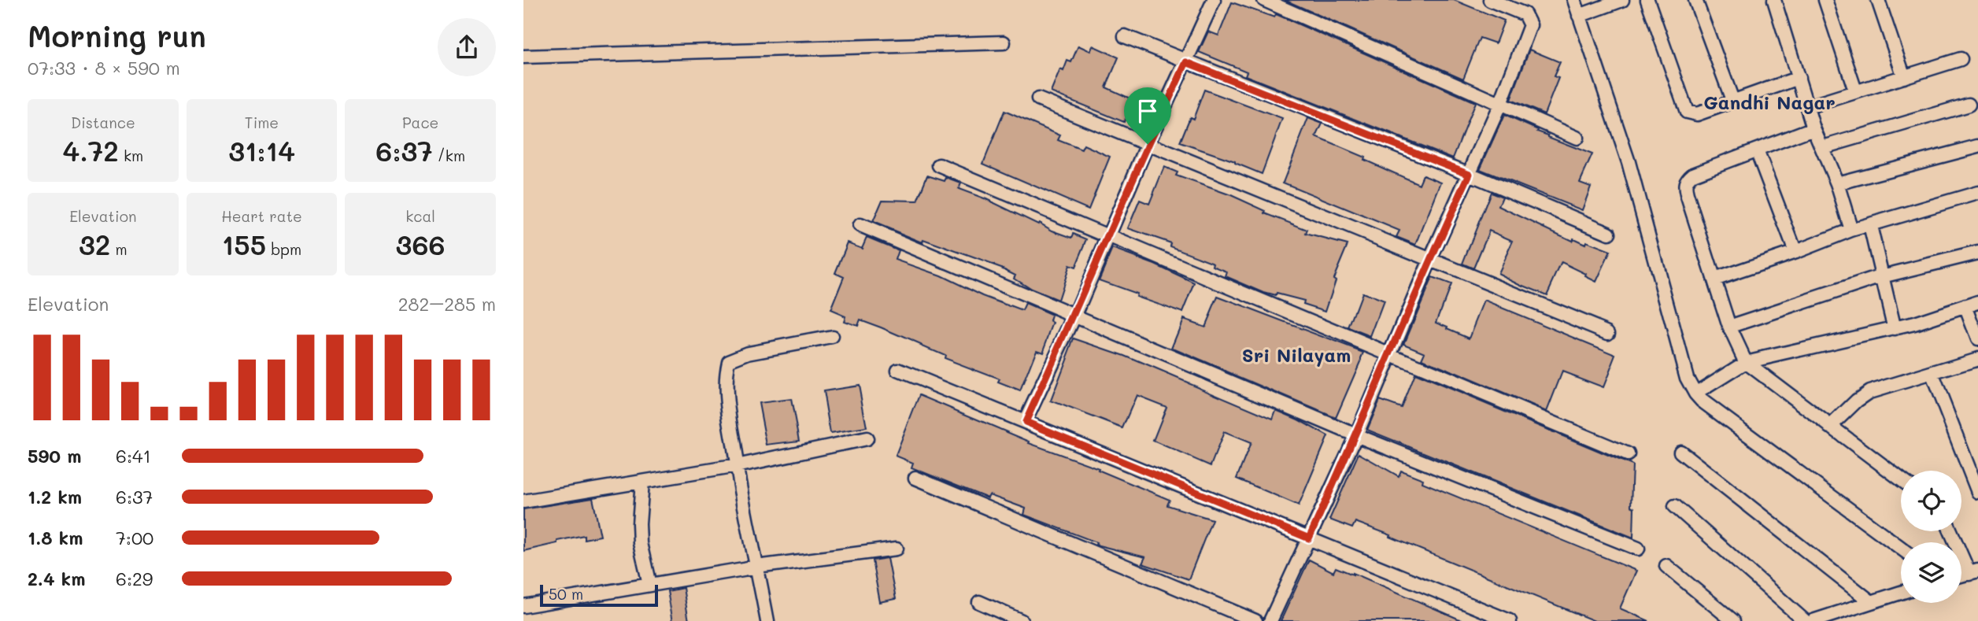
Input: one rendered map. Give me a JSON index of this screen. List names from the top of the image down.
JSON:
{
  "districts": ["Gandhi Nagar", "Sri Nilayam"],
  "scale_bar": "50 m",
  "page": {
    "heading": ["Morning run", "07:33 · 8 × 590 m"],
    "stats": [
      ["Distance", "4.72 km"],
      ["Time", "31:14"],
      ["Pace", "6:37 /km"],
      ["Elevation", "32 m"],
      ["Heart rate", "155 bpm"],
      ["kcal", "366"]
    ],
    "chart": ["Elevation", "282–285 m"],
    "list": [
      {
        "name": "590 m",
        "note": "6:41"
      },
      {
        "name": "1.2 km",
        "note": "6:37"
      },
      {
        "name": "1.8 km",
        "note": "7:00"
      },
      {
        "name": "2.4 km",
        "note": "6:29"
      }
    ],
    "scale": "50 m"
  }
}
